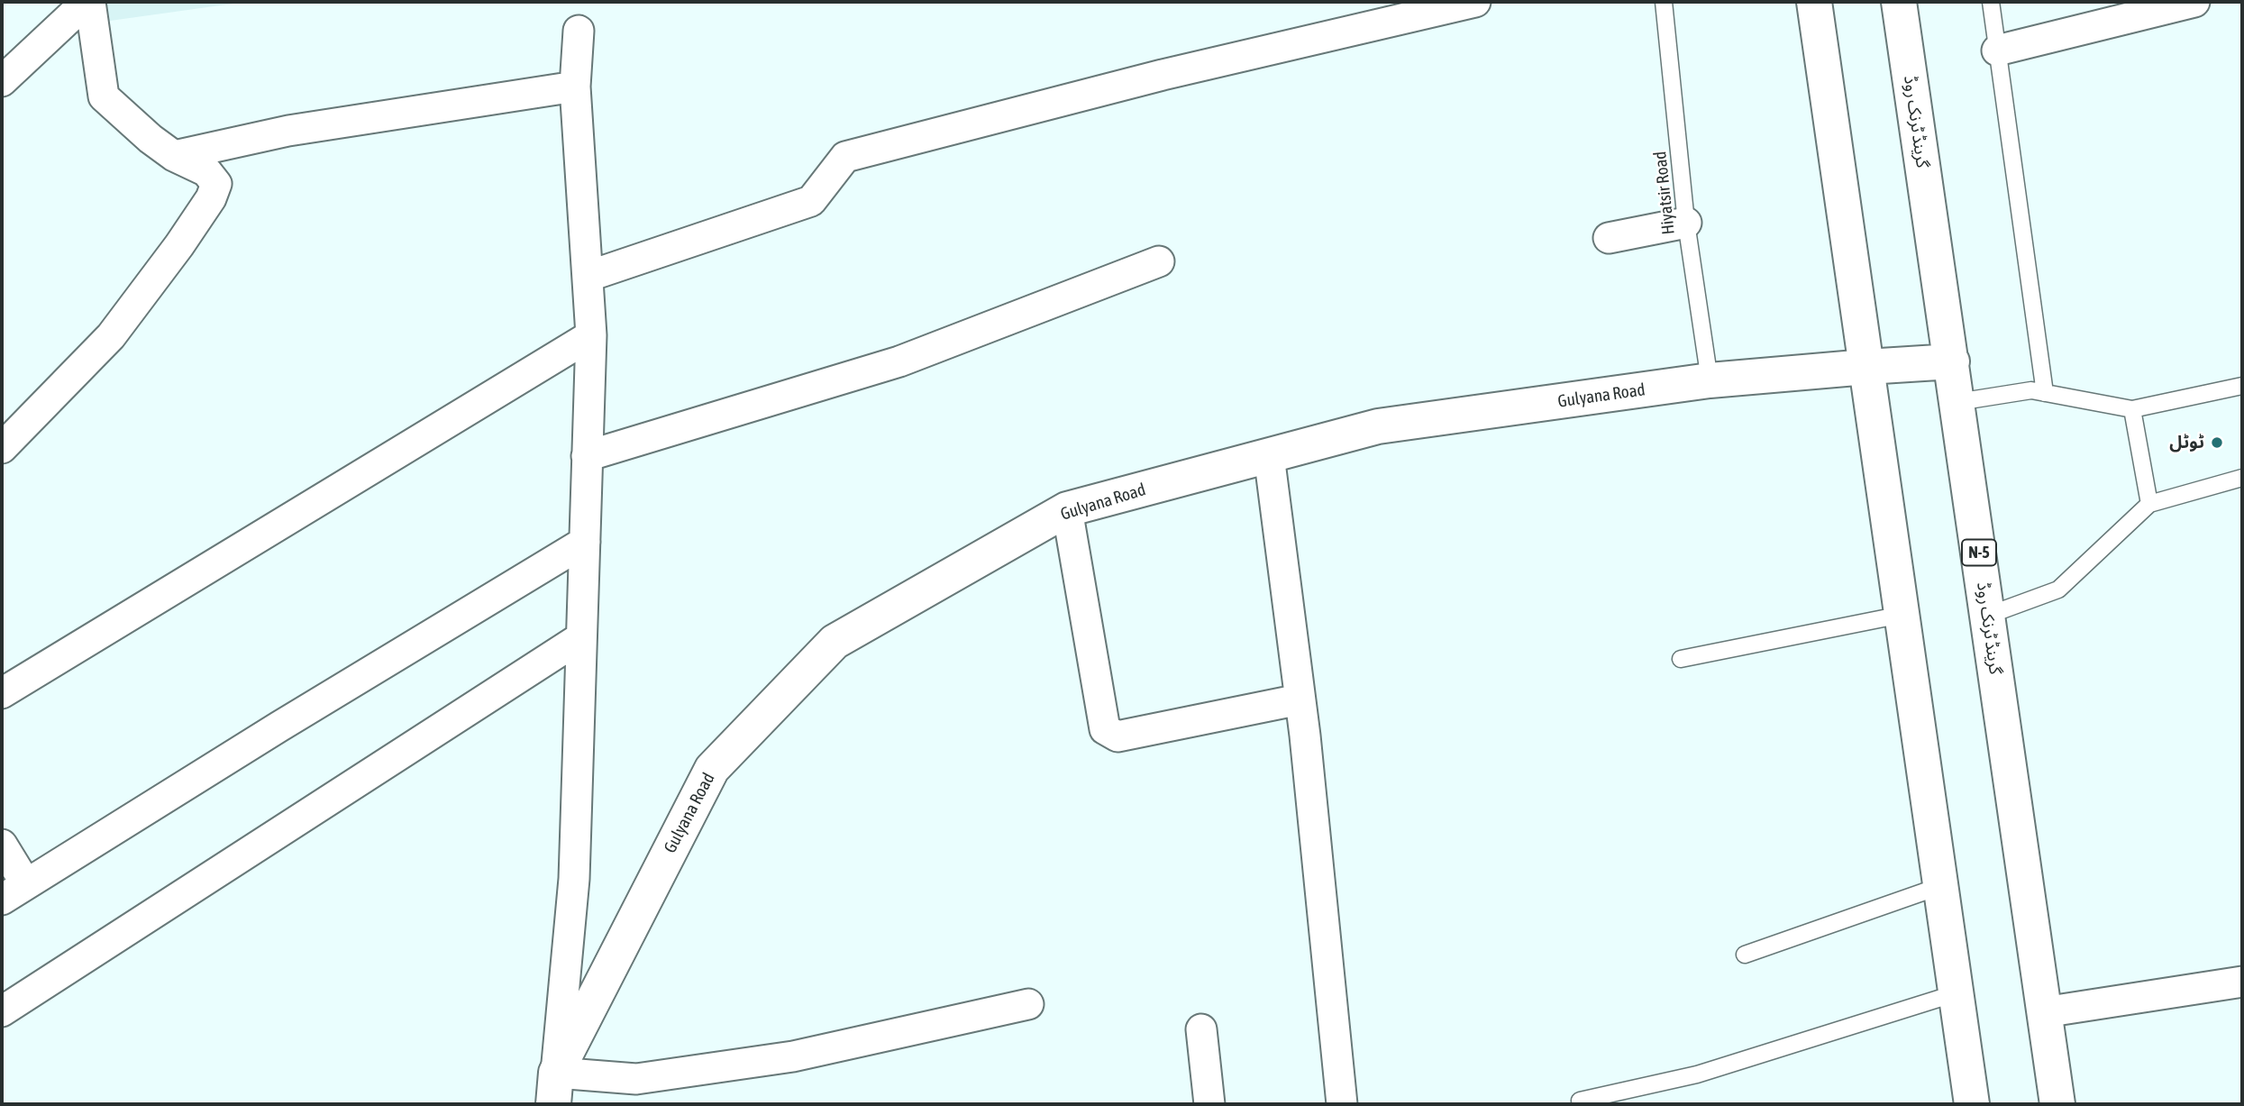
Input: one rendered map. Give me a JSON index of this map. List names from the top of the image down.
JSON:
{
  "streets": {
    "main road": ["گرینڈ ٹرنک روڈ", "Gulyana Road", "N-5"],
    "lane": ["Hiyatsir Road"]
  },
  "crossings": [
    ["گرینڈ ٹرنک روڈ", "Gulyana Road"],
    ["Hiyatsir Road", "Gulyana Road"]
  ],
  "places": ["ٹوٹل"]
}
